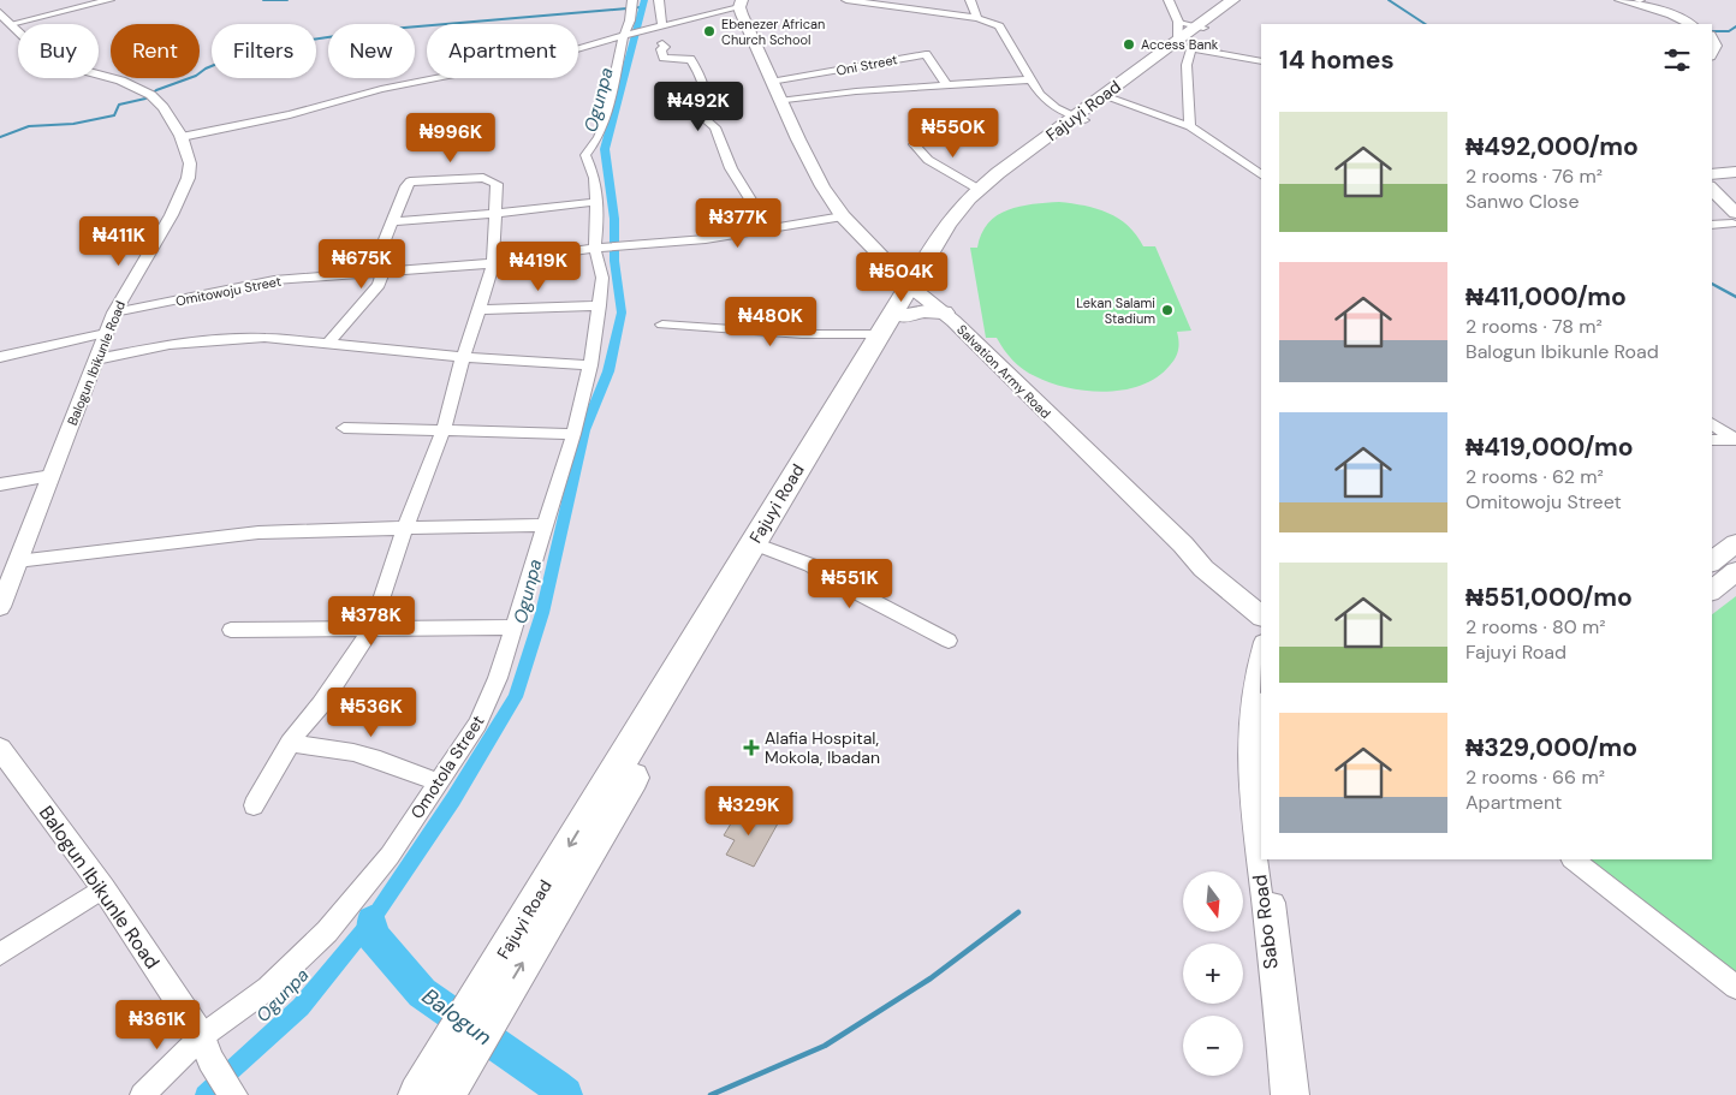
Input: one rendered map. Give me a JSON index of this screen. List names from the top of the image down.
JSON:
{
  "streets": {
    "highway": ["Fajuyi Road"],
    "main road": ["Salvation Army Road"],
    "street": [
      "Oni Street",
      "Omitowoju Street",
      "Balogun Ibikunle Road",
      "Omotola Street",
      "Sabo Road"
    ]
  },
  "crossings": [
    ["Omitowoju Street", "Balogun Ibikunle Road"],
    ["Omitowoju Street", "Omotola Street"],
    ["Balogun Ibikunle Road", "Omotola Street"]
  ],
  "water": ["Ogunpa", "Balogun"],
  "places": {
    "other": ["Ebenezer African Church School", "Access Bank", "Lekan Salami Stadium"],
    "health": ["Alafia Hospital, Mokola, Ibadan"]
  },
  "north": "bottom",
  "page": {
    "chip": [
      "Buy",
      "Rent",
      "Filters",
      "New",
      "Apartment"
    ],
    "heading": "14 homes",
    "price": [
      "₦492K",
      "₦550K",
      "₦996K",
      "₦377K",
      "₦411K",
      "₦675K",
      "₦419K",
      "₦504K",
      "₦480K",
      "₦551K",
      "₦378K",
      "₦536K",
      "₦329K",
      "₦361K"
    ],
    "list": [
      {
        "name": "₦492,000/mo",
        "note": "2 rooms · 76 m² · Sanwo Close"
      },
      {
        "name": "₦411,000/mo",
        "note": "2 rooms · 78 m² · Balogun Ibikunle Road"
      },
      {
        "name": "₦419,000/mo",
        "note": "2 rooms · 62 m² · Omitowoju Street"
      },
      {
        "name": "₦551,000/mo",
        "note": "2 rooms · 80 m² · Fajuyi Road"
      },
      {
        "name": "₦329,000/mo",
        "note": "2 rooms · 66 m² · Apartment"
      }
    ],
    "map_buttons": ["+", "−"]
  }
}
